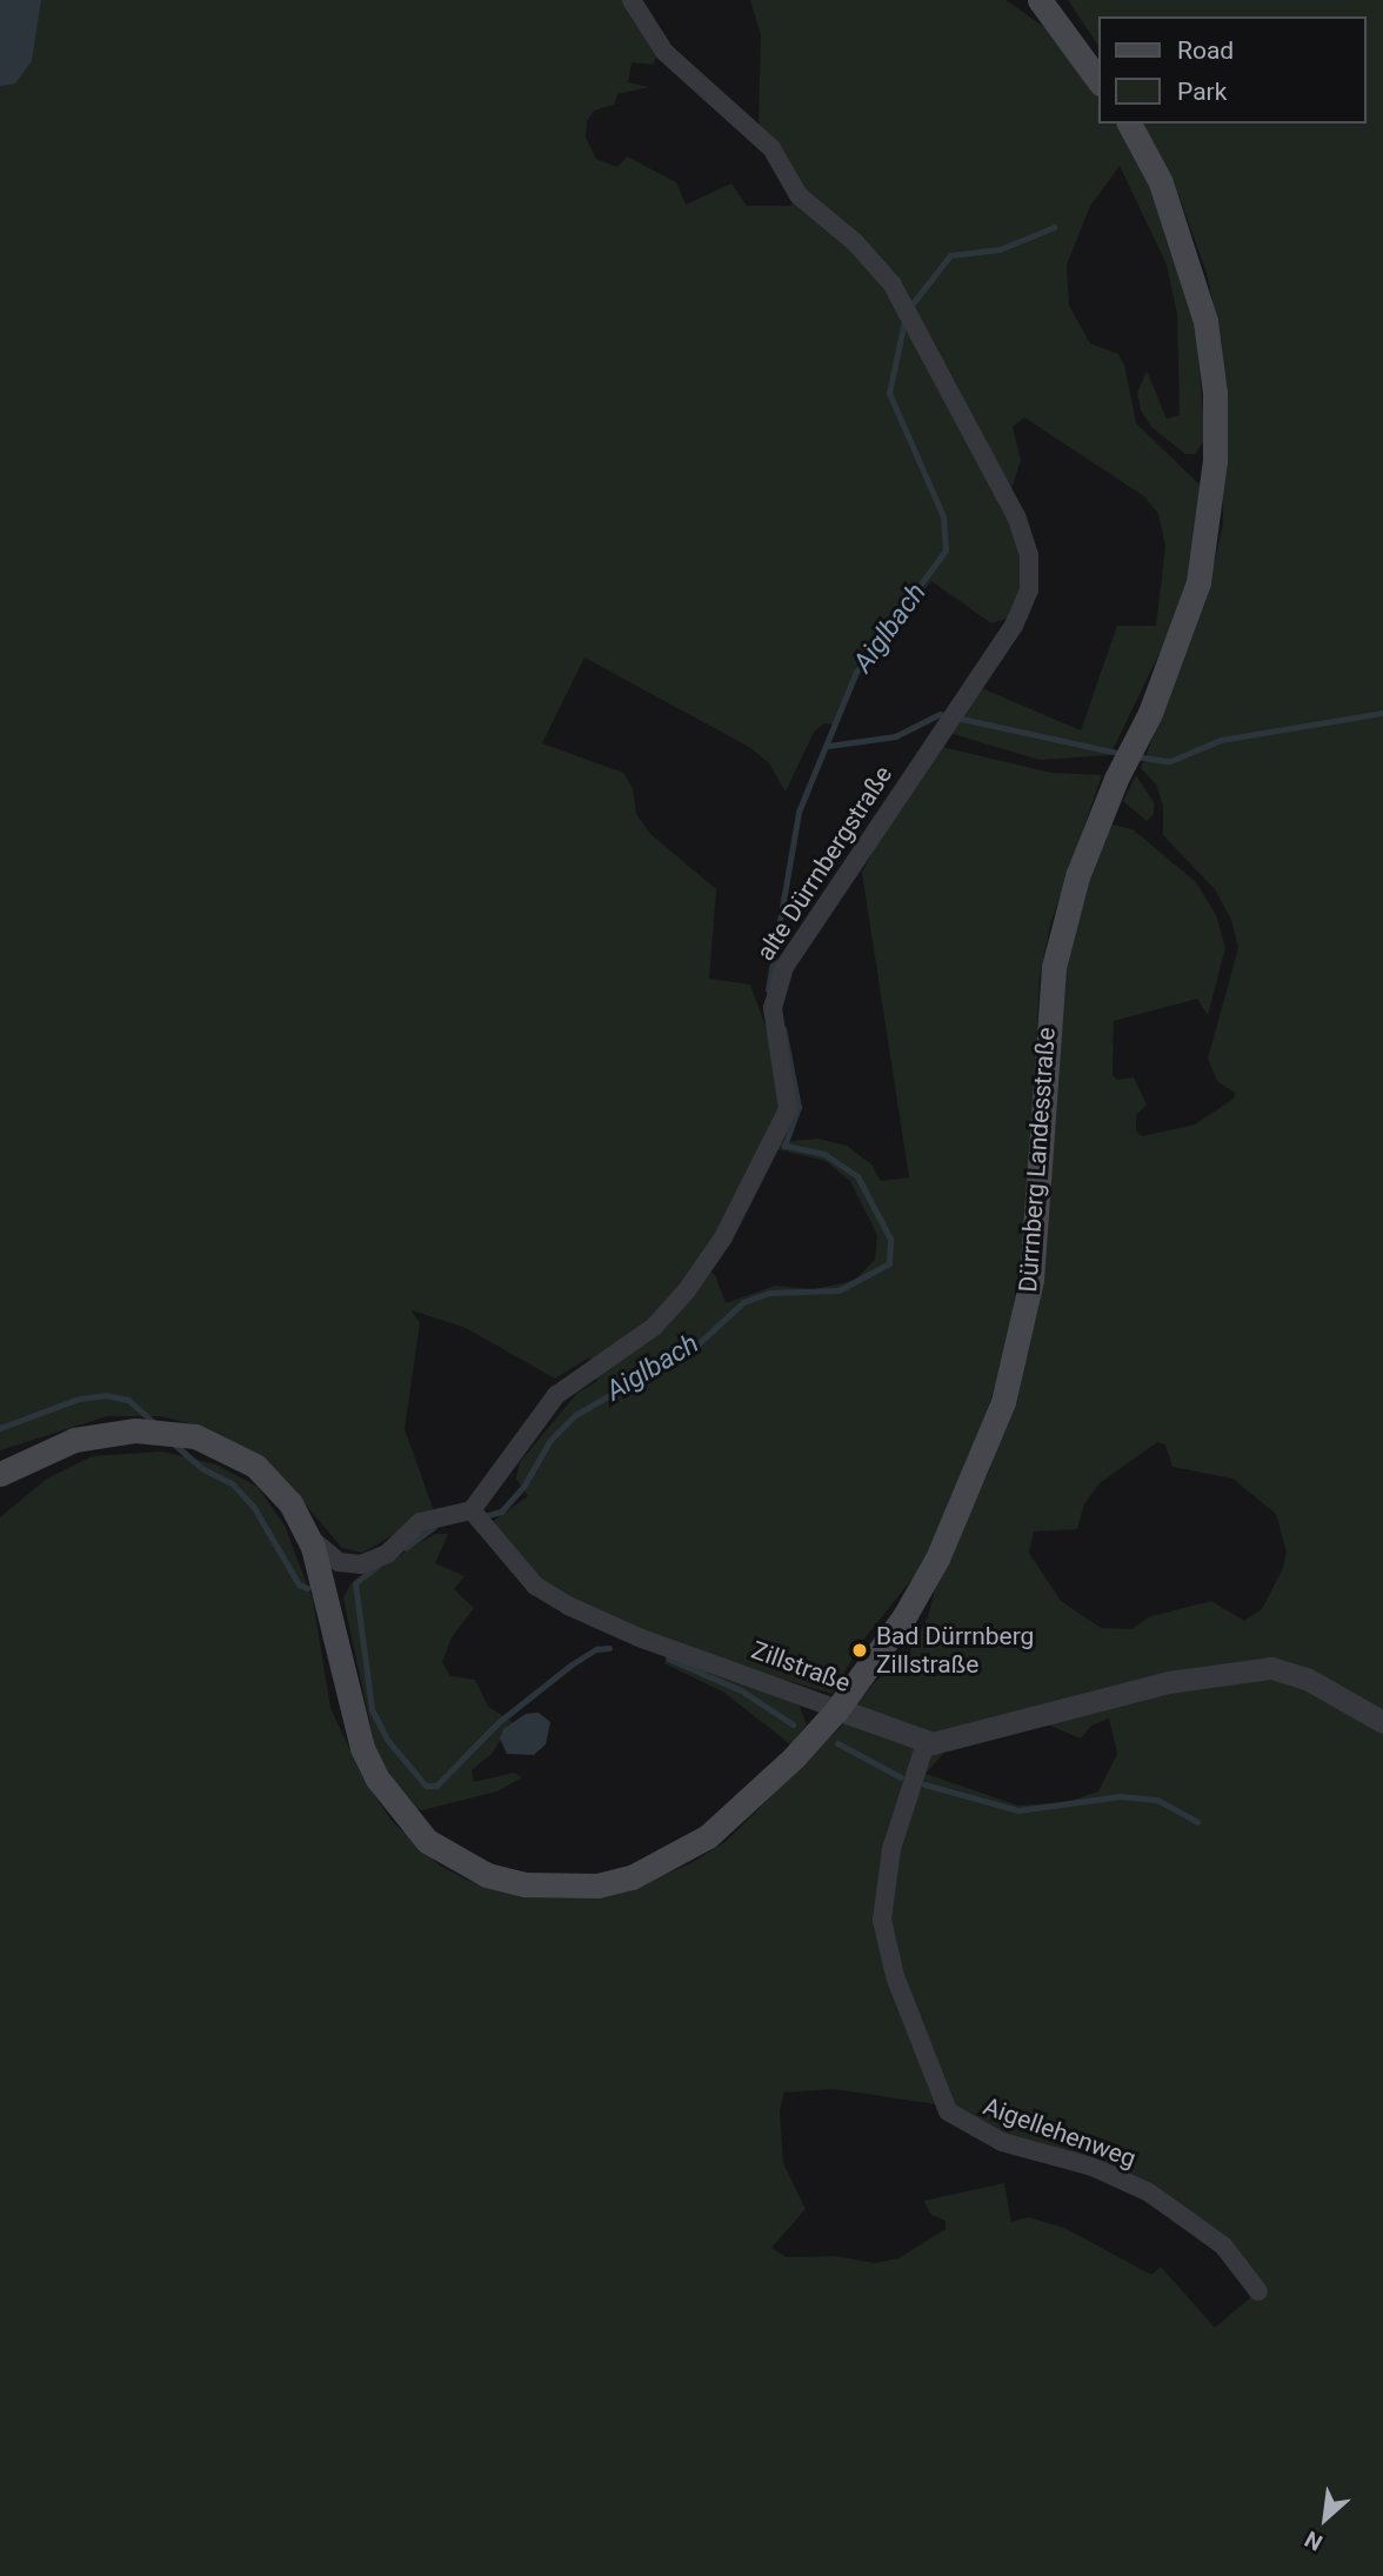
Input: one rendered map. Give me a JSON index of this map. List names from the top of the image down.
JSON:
{
  "streets": {
    "main road": ["Dürrnberg Landesstraße"],
    "street": ["alte Dürrnbergstraße", "Zillstraße", "Aigellehenweg"]
  },
  "crossings": [
    ["alte Dürrnbergstraße", "Zillstraße"],
    ["Dürrnberg Landesstraße", "Zillstraße"],
    ["Zillstraße", "Aigellehenweg"]
  ],
  "water": ["Aiglbach"],
  "places": ["Bad Dürrnberg Zillstraße"],
  "legend": ["Road", "Park"],
  "north": "bottom left"
}
